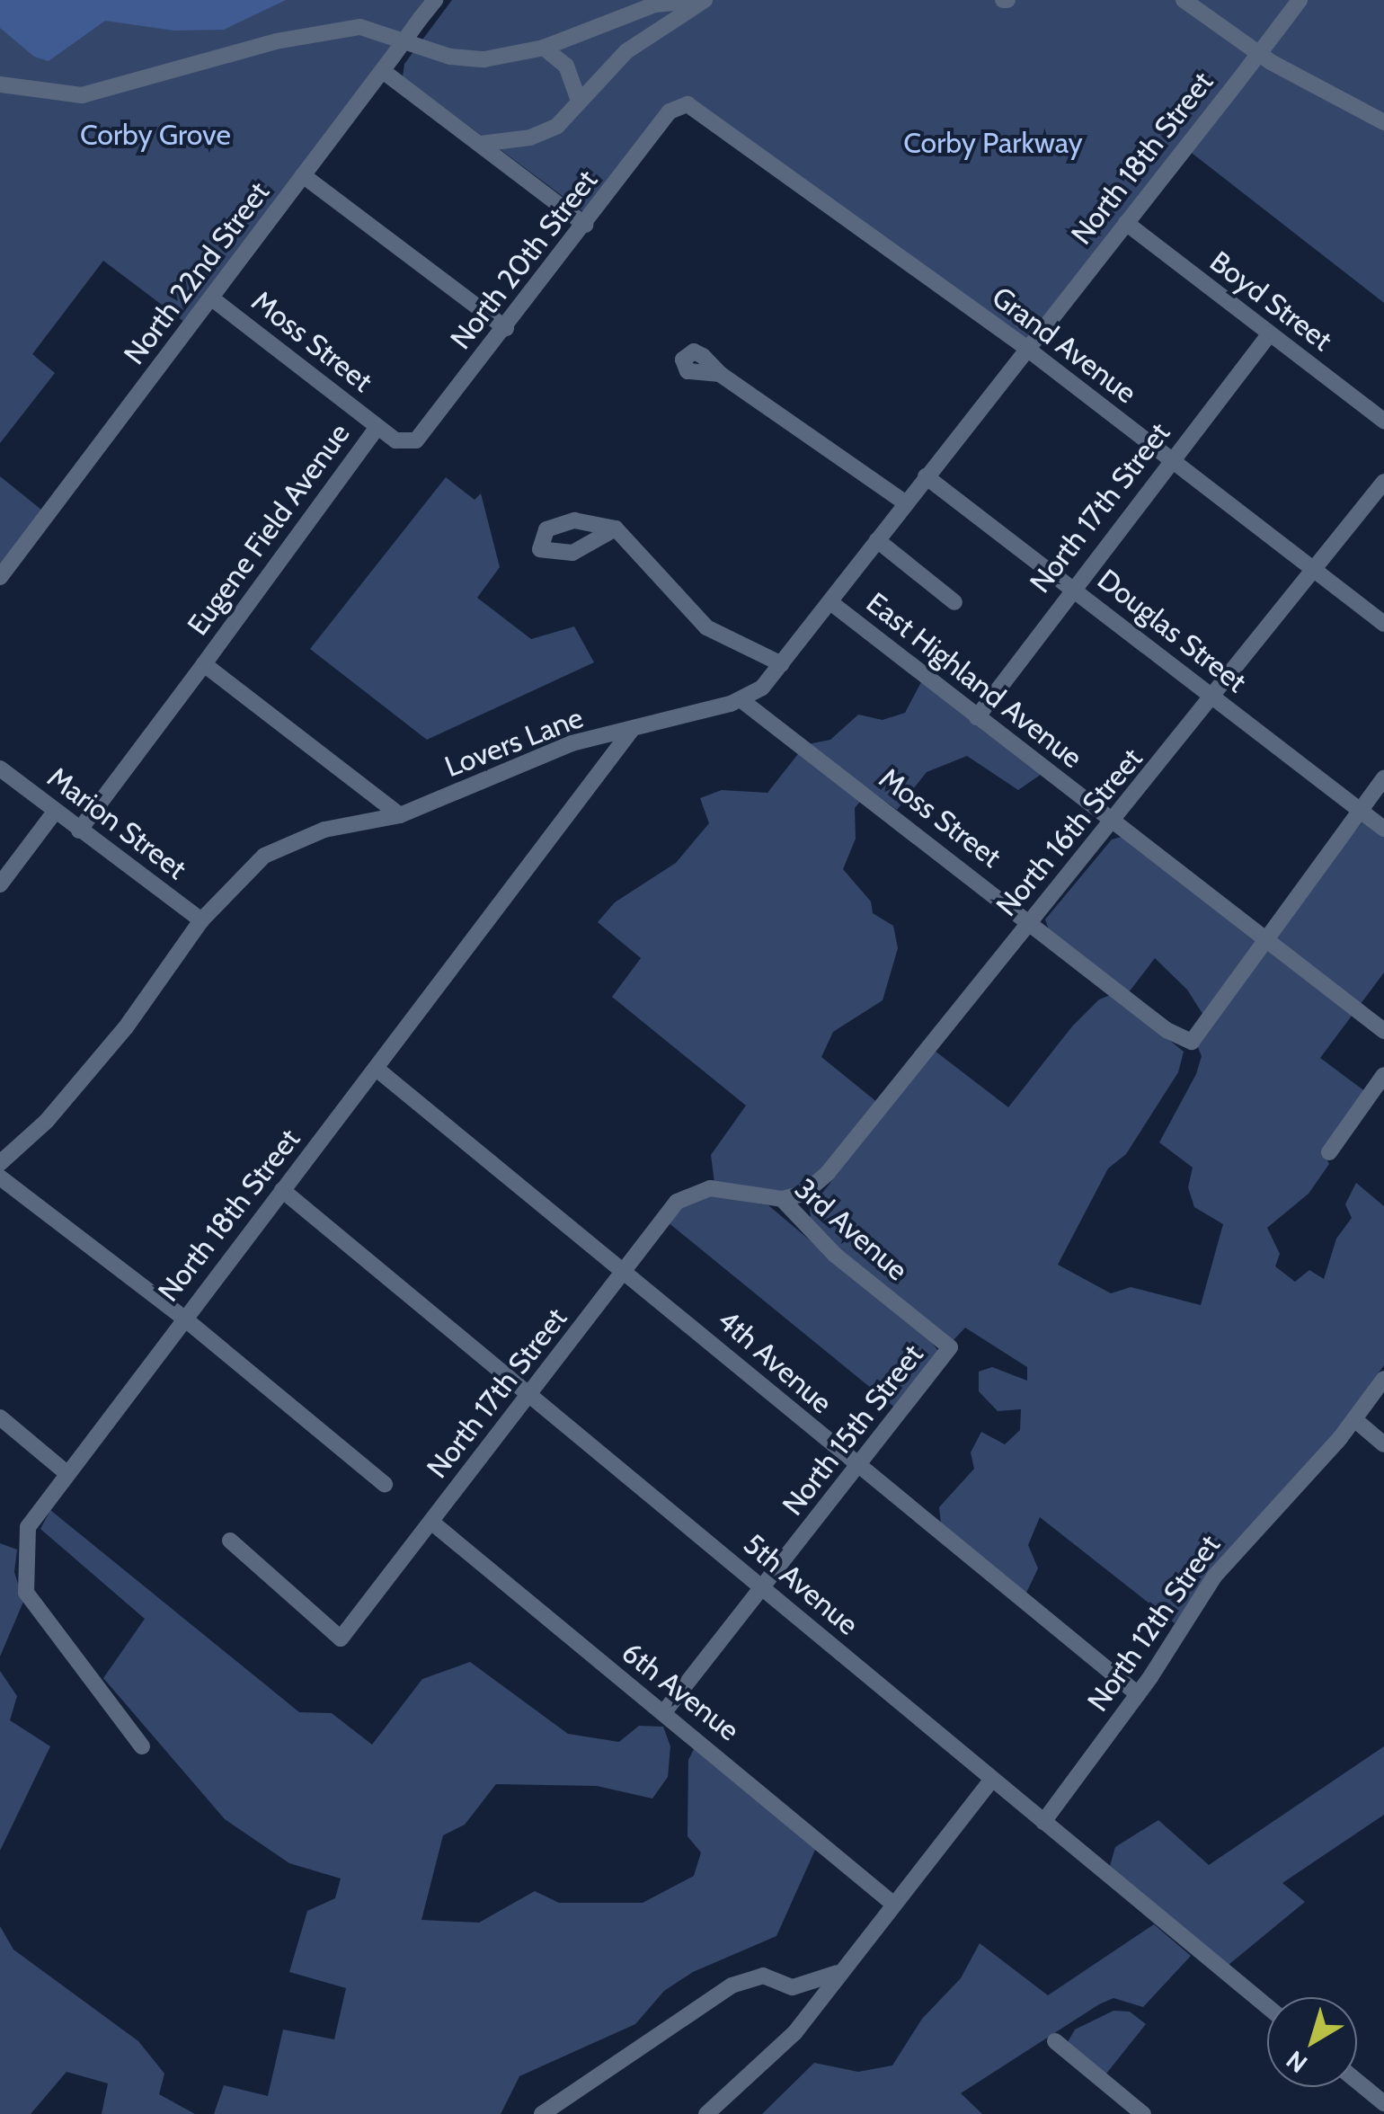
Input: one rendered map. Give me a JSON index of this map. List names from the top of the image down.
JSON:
{
  "streets": {
    "street": [
      "North 18th Street",
      "North 20th Street",
      "North 22nd Street",
      "Boyd Street",
      "Moss Street",
      "Grand Avenue",
      "North 17th Street",
      "Eugene Field Avenue",
      "Douglas Street",
      "East Highland Avenue",
      "Lovers Lane",
      "Marion Street",
      "North 16th Street",
      "3rd Avenue",
      "4th Avenue",
      "North 15th Street",
      "5th Avenue",
      "North 12th Street",
      "6th Avenue"
    ]
  },
  "crossings": [
    ["North 18th Street", "Boyd Street"],
    ["North 18th Street", "Grand Avenue"],
    ["North 18th Street", "Lovers Lane"],
    ["North 18th Street", "4th Avenue"],
    ["North 18th Street", "5th Avenue"],
    ["North 20th Street", "Moss Street"],
    ["North 20th Street", "Grand Avenue"],
    ["North 20th Street", "Eugene Field Avenue"],
    ["North 22nd Street", "Moss Street"],
    ["Boyd Street", "North 17th Street"],
    ["Moss Street", "Eugene Field Avenue"],
    ["Moss Street", "East Highland Avenue"],
    ["Moss Street", "Lovers Lane"],
    ["Moss Street", "North 16th Street"],
    ["Grand Avenue", "North 17th Street"],
    ["Grand Avenue", "Lovers Lane"],
    ["Grand Avenue", "North 16th Street"],
    ["North 17th Street", "Douglas Street"],
    ["North 17th Street", "East Highland Avenue"],
    ["North 17th Street", "3rd Avenue"],
    ["North 17th Street", "4th Avenue"],
    ["North 17th Street", "5th Avenue"],
    ["North 17th Street", "6th Avenue"],
    ["Eugene Field Avenue", "Lovers Lane"],
    ["Eugene Field Avenue", "Marion Street"],
    ["Douglas Street", "Lovers Lane"],
    ["Douglas Street", "North 16th Street"],
    ["East Highland Avenue", "Lovers Lane"],
    ["East Highland Avenue", "North 16th Street"],
    ["Lovers Lane", "Marion Street"],
    ["North 16th Street", "3rd Avenue"],
    ["3rd Avenue", "North 15th Street"],
    ["4th Avenue", "North 15th Street"],
    ["4th Avenue", "North 12th Street"],
    ["North 15th Street", "5th Avenue"],
    ["North 15th Street", "6th Avenue"],
    ["5th Avenue", "North 12th Street"]
  ],
  "parks": ["Corby Grove", "Corby Parkway"],
  "north": "bottom left"
}
